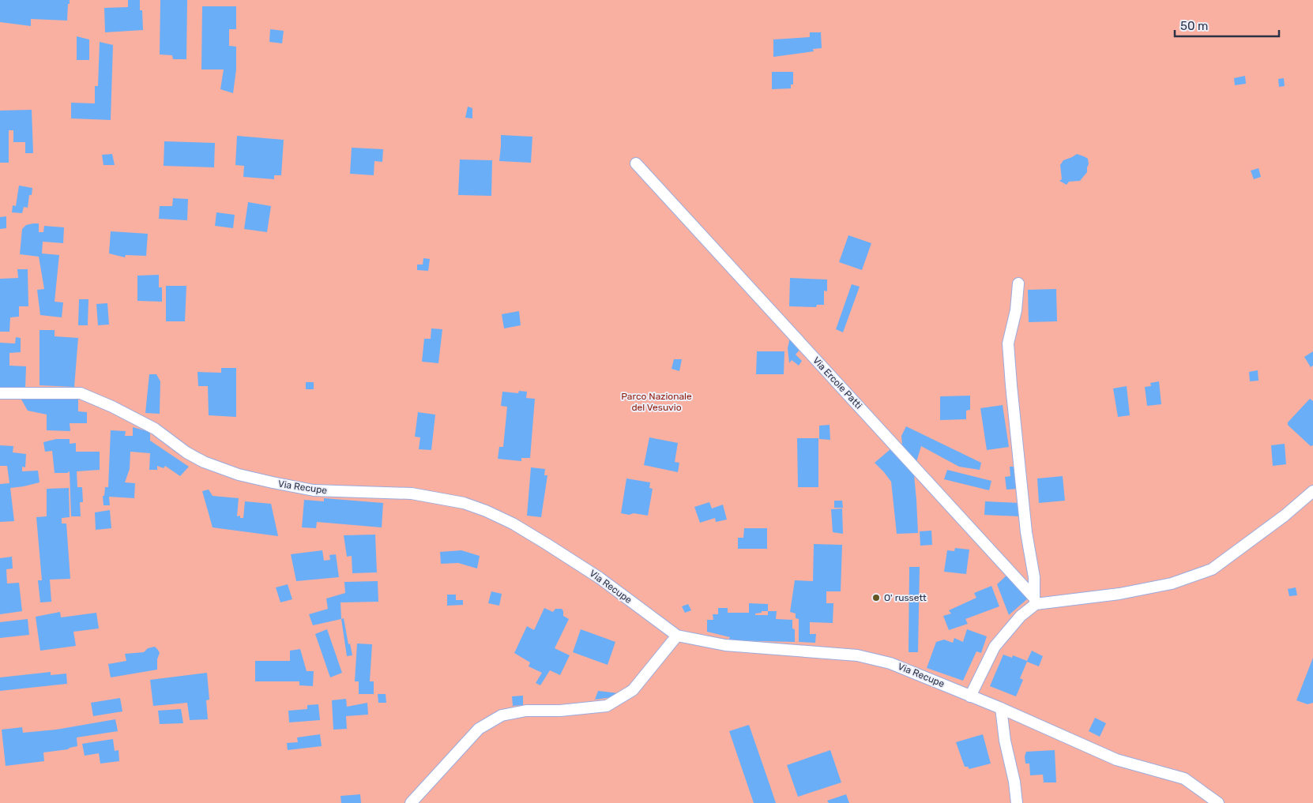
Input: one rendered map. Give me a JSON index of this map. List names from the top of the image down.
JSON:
{
  "streets": {
    "street": ["Via Ercole Patti", "Via Recupe"]
  },
  "parks": ["Parco Nazionale del Vesuvio"],
  "places": ["O' russett"],
  "scale_bar": "50 m"
}
